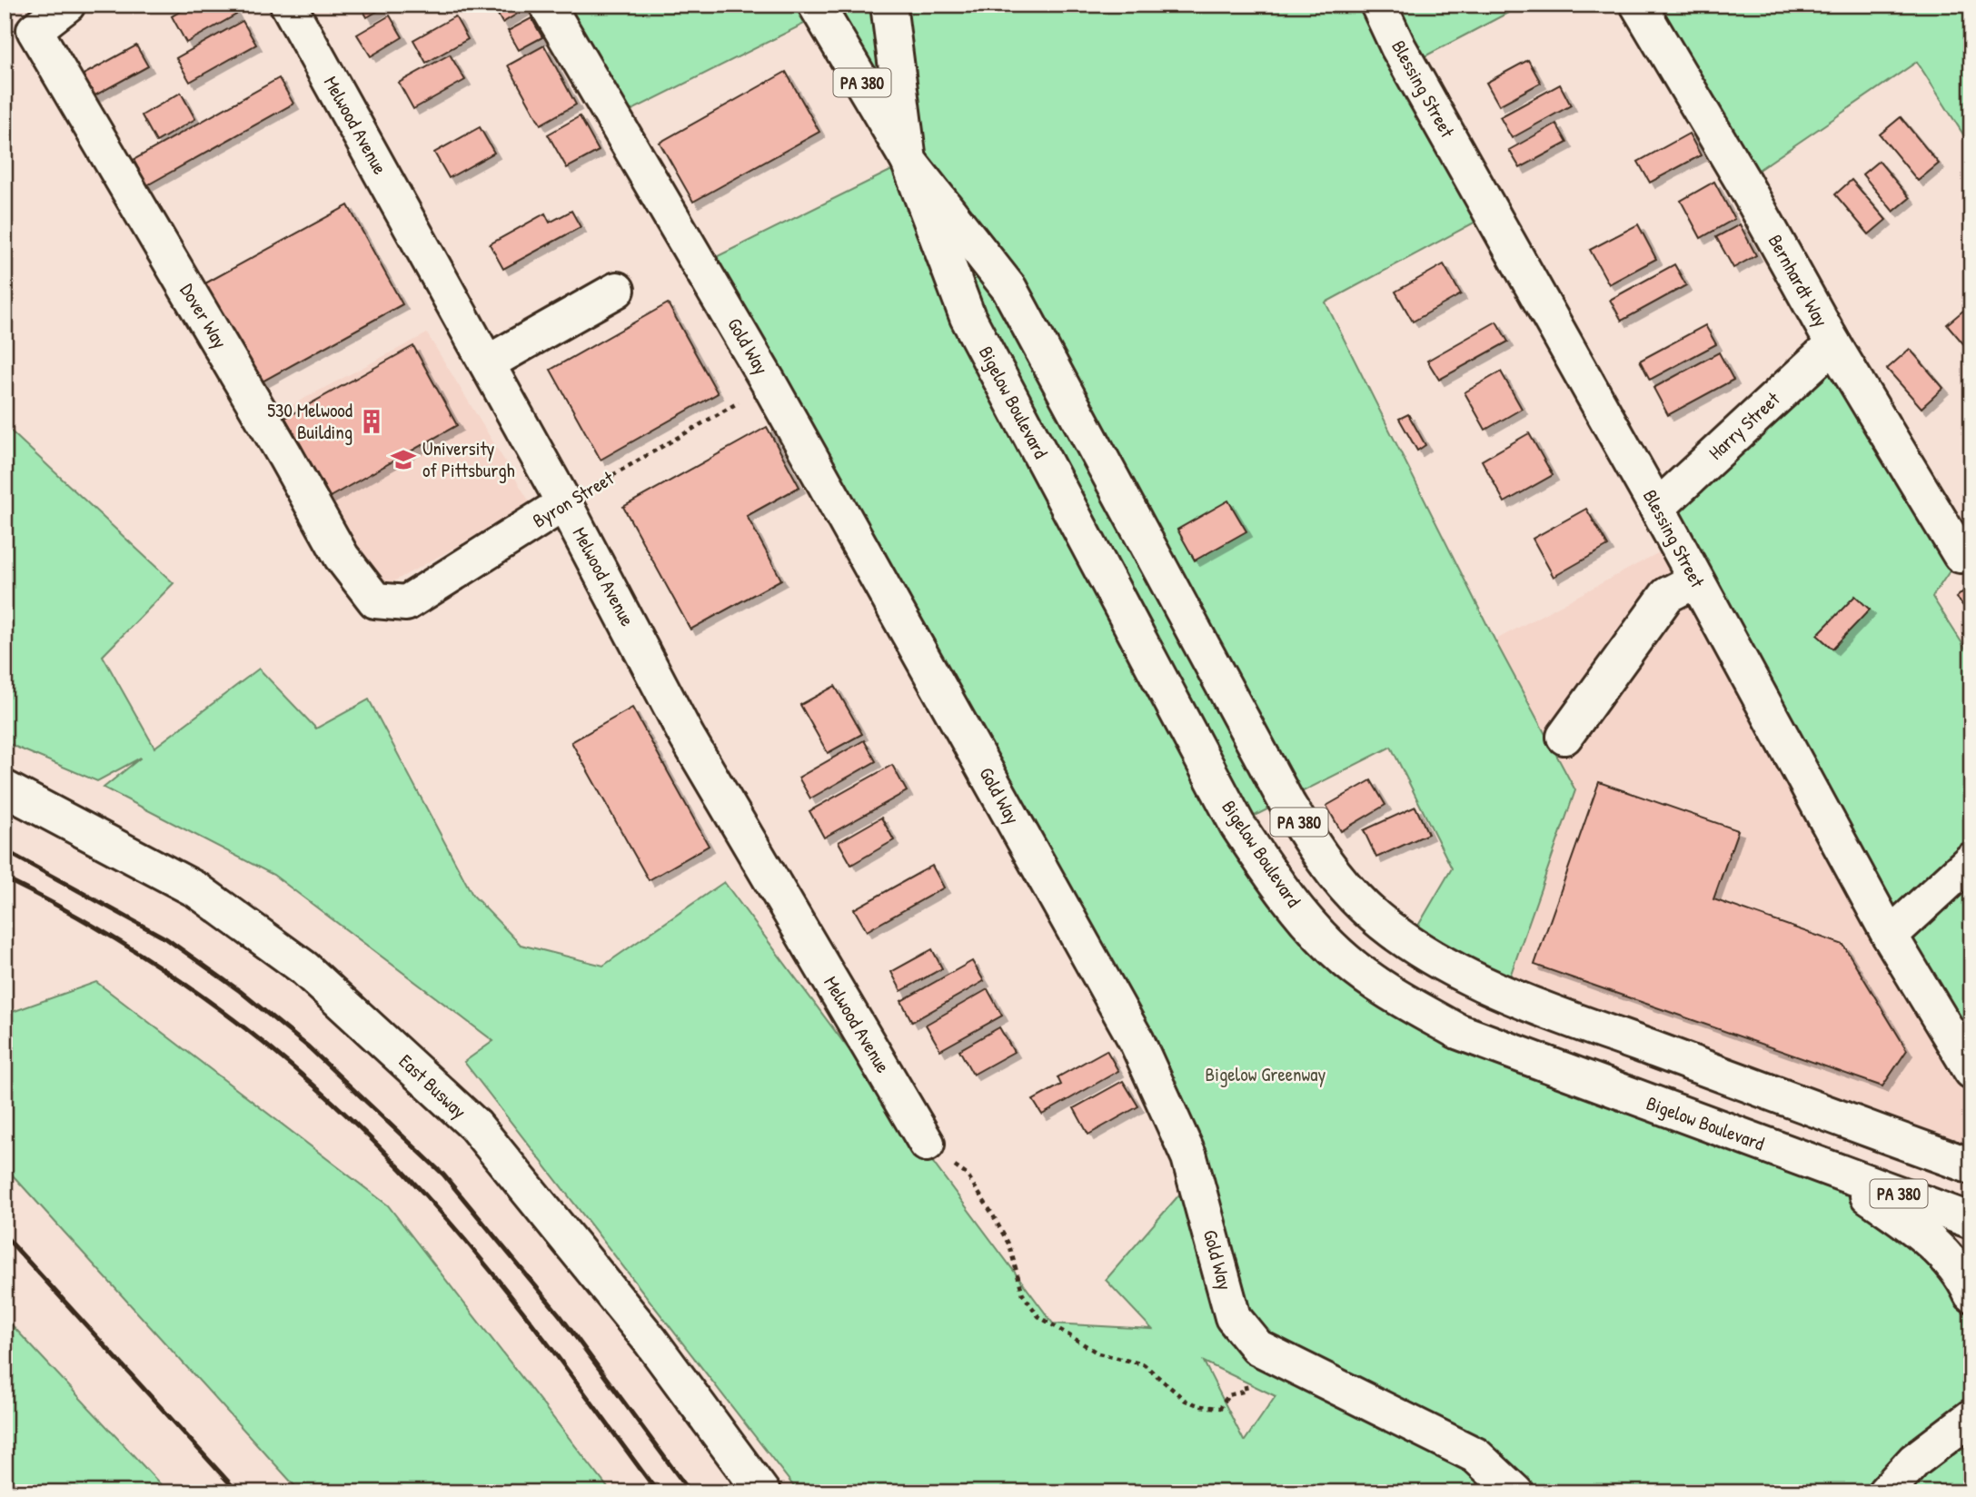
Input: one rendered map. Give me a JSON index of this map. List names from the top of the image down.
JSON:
{
  "streets": {
    "street": [
      "PA 380",
      "Blessing Street",
      "Melwood Avenue",
      "Bernhardt Way",
      "Dover Way",
      "Gold Way",
      "Bigelow Boulevard",
      "Harry Street",
      "Byron Street",
      "East Busway"
    ]
  },
  "crossings": [
    ["PA 380", "Bigelow Boulevard"],
    ["Blessing Street", "Harry Street"],
    ["Melwood Avenue", "Byron Street"],
    ["Bernhardt Way", "Harry Street"],
    ["Dover Way", "Byron Street"],
    ["Gold Way", "Byron Street"]
  ],
  "parks": ["Bigelow Greenway"],
  "places": {
    "building": ["530 Melwood Building"],
    "school or university": ["University of Pittsburgh"]
  }
}
